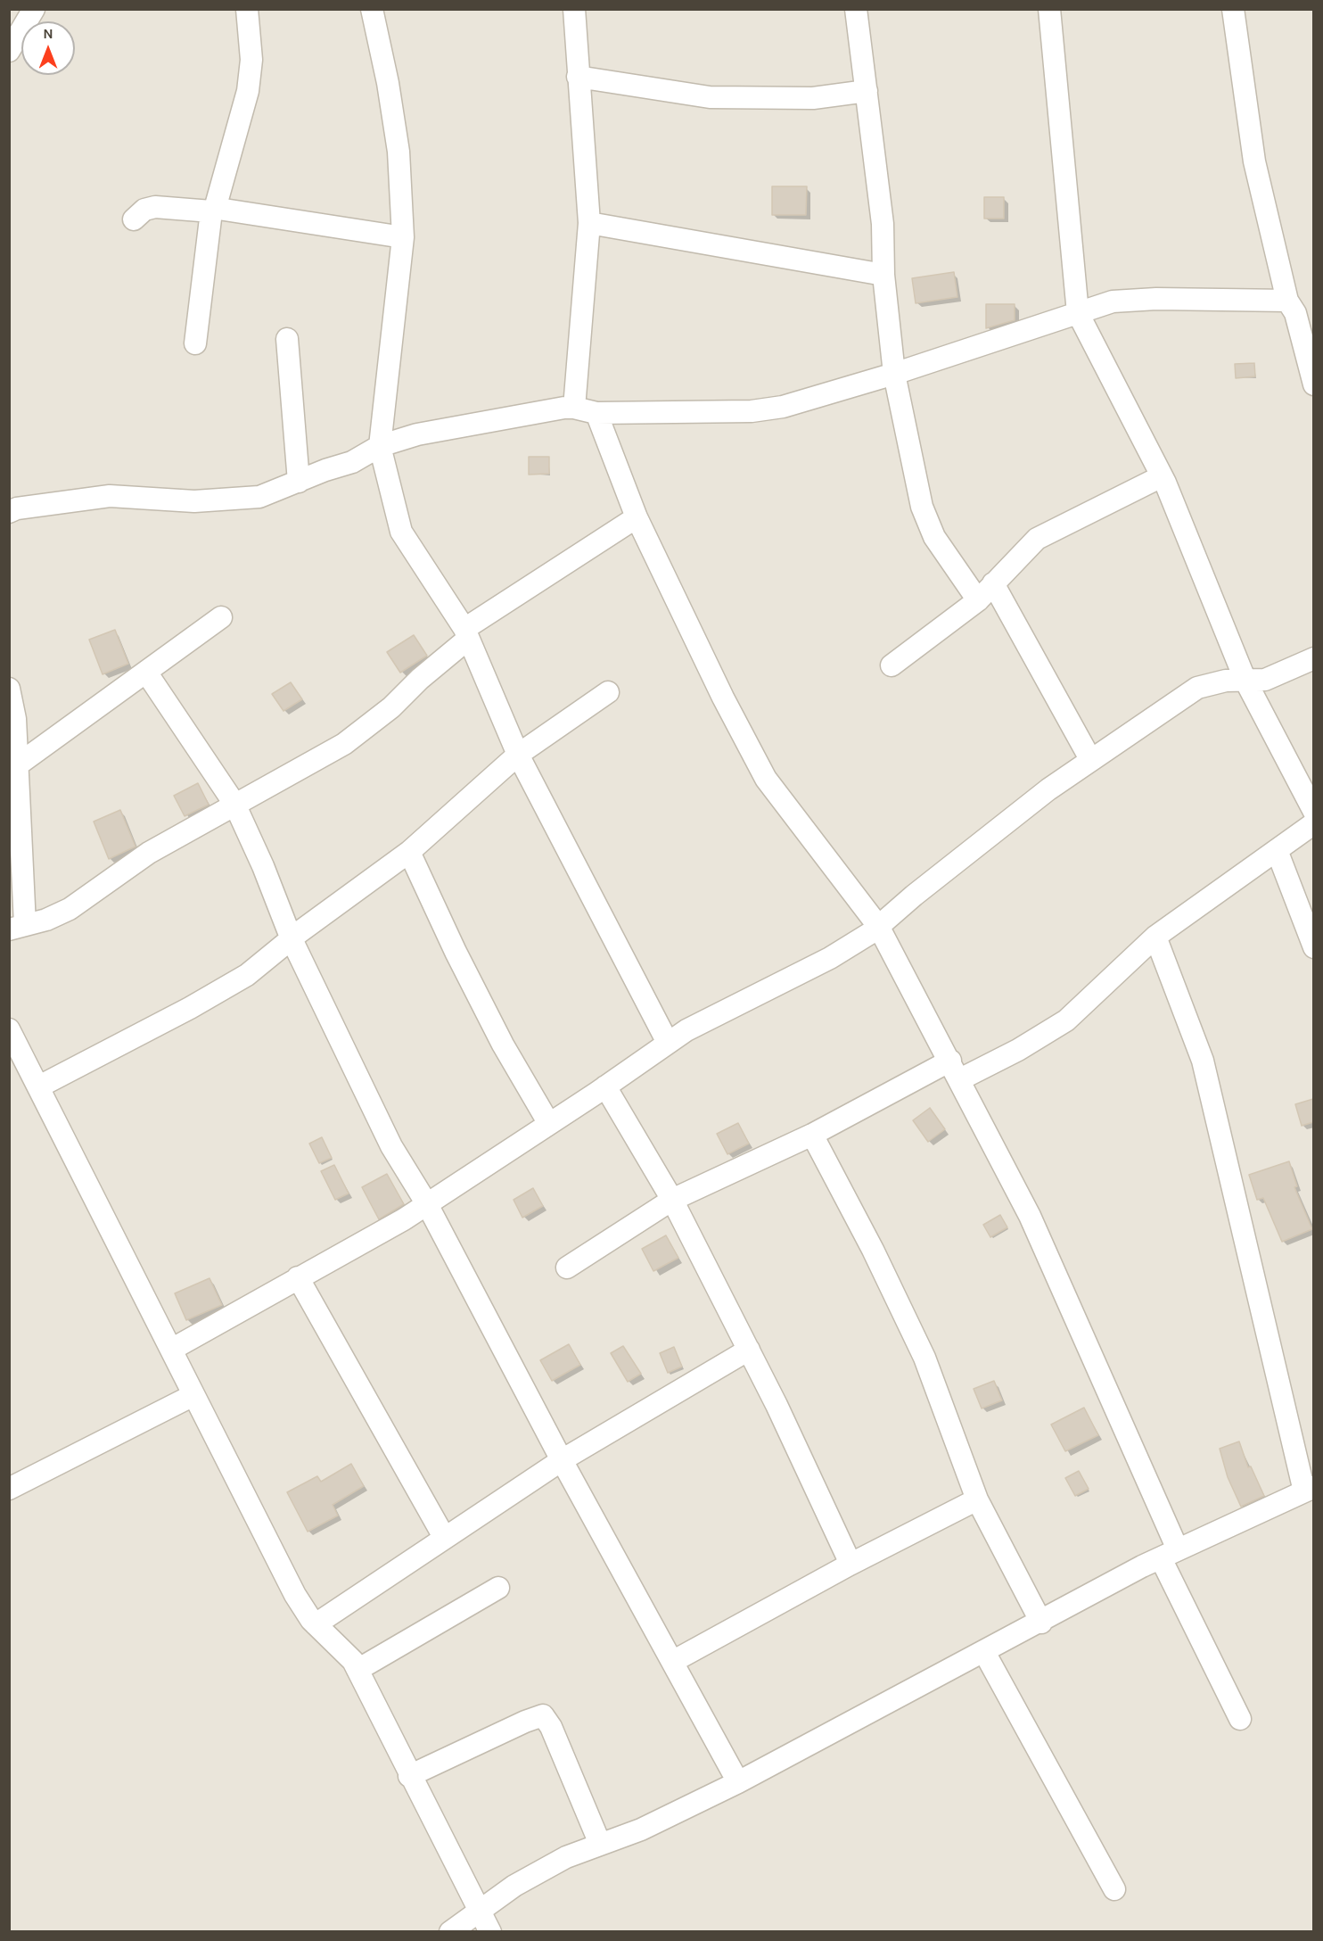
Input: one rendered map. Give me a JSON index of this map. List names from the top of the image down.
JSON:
{
  "north": "top"
}
